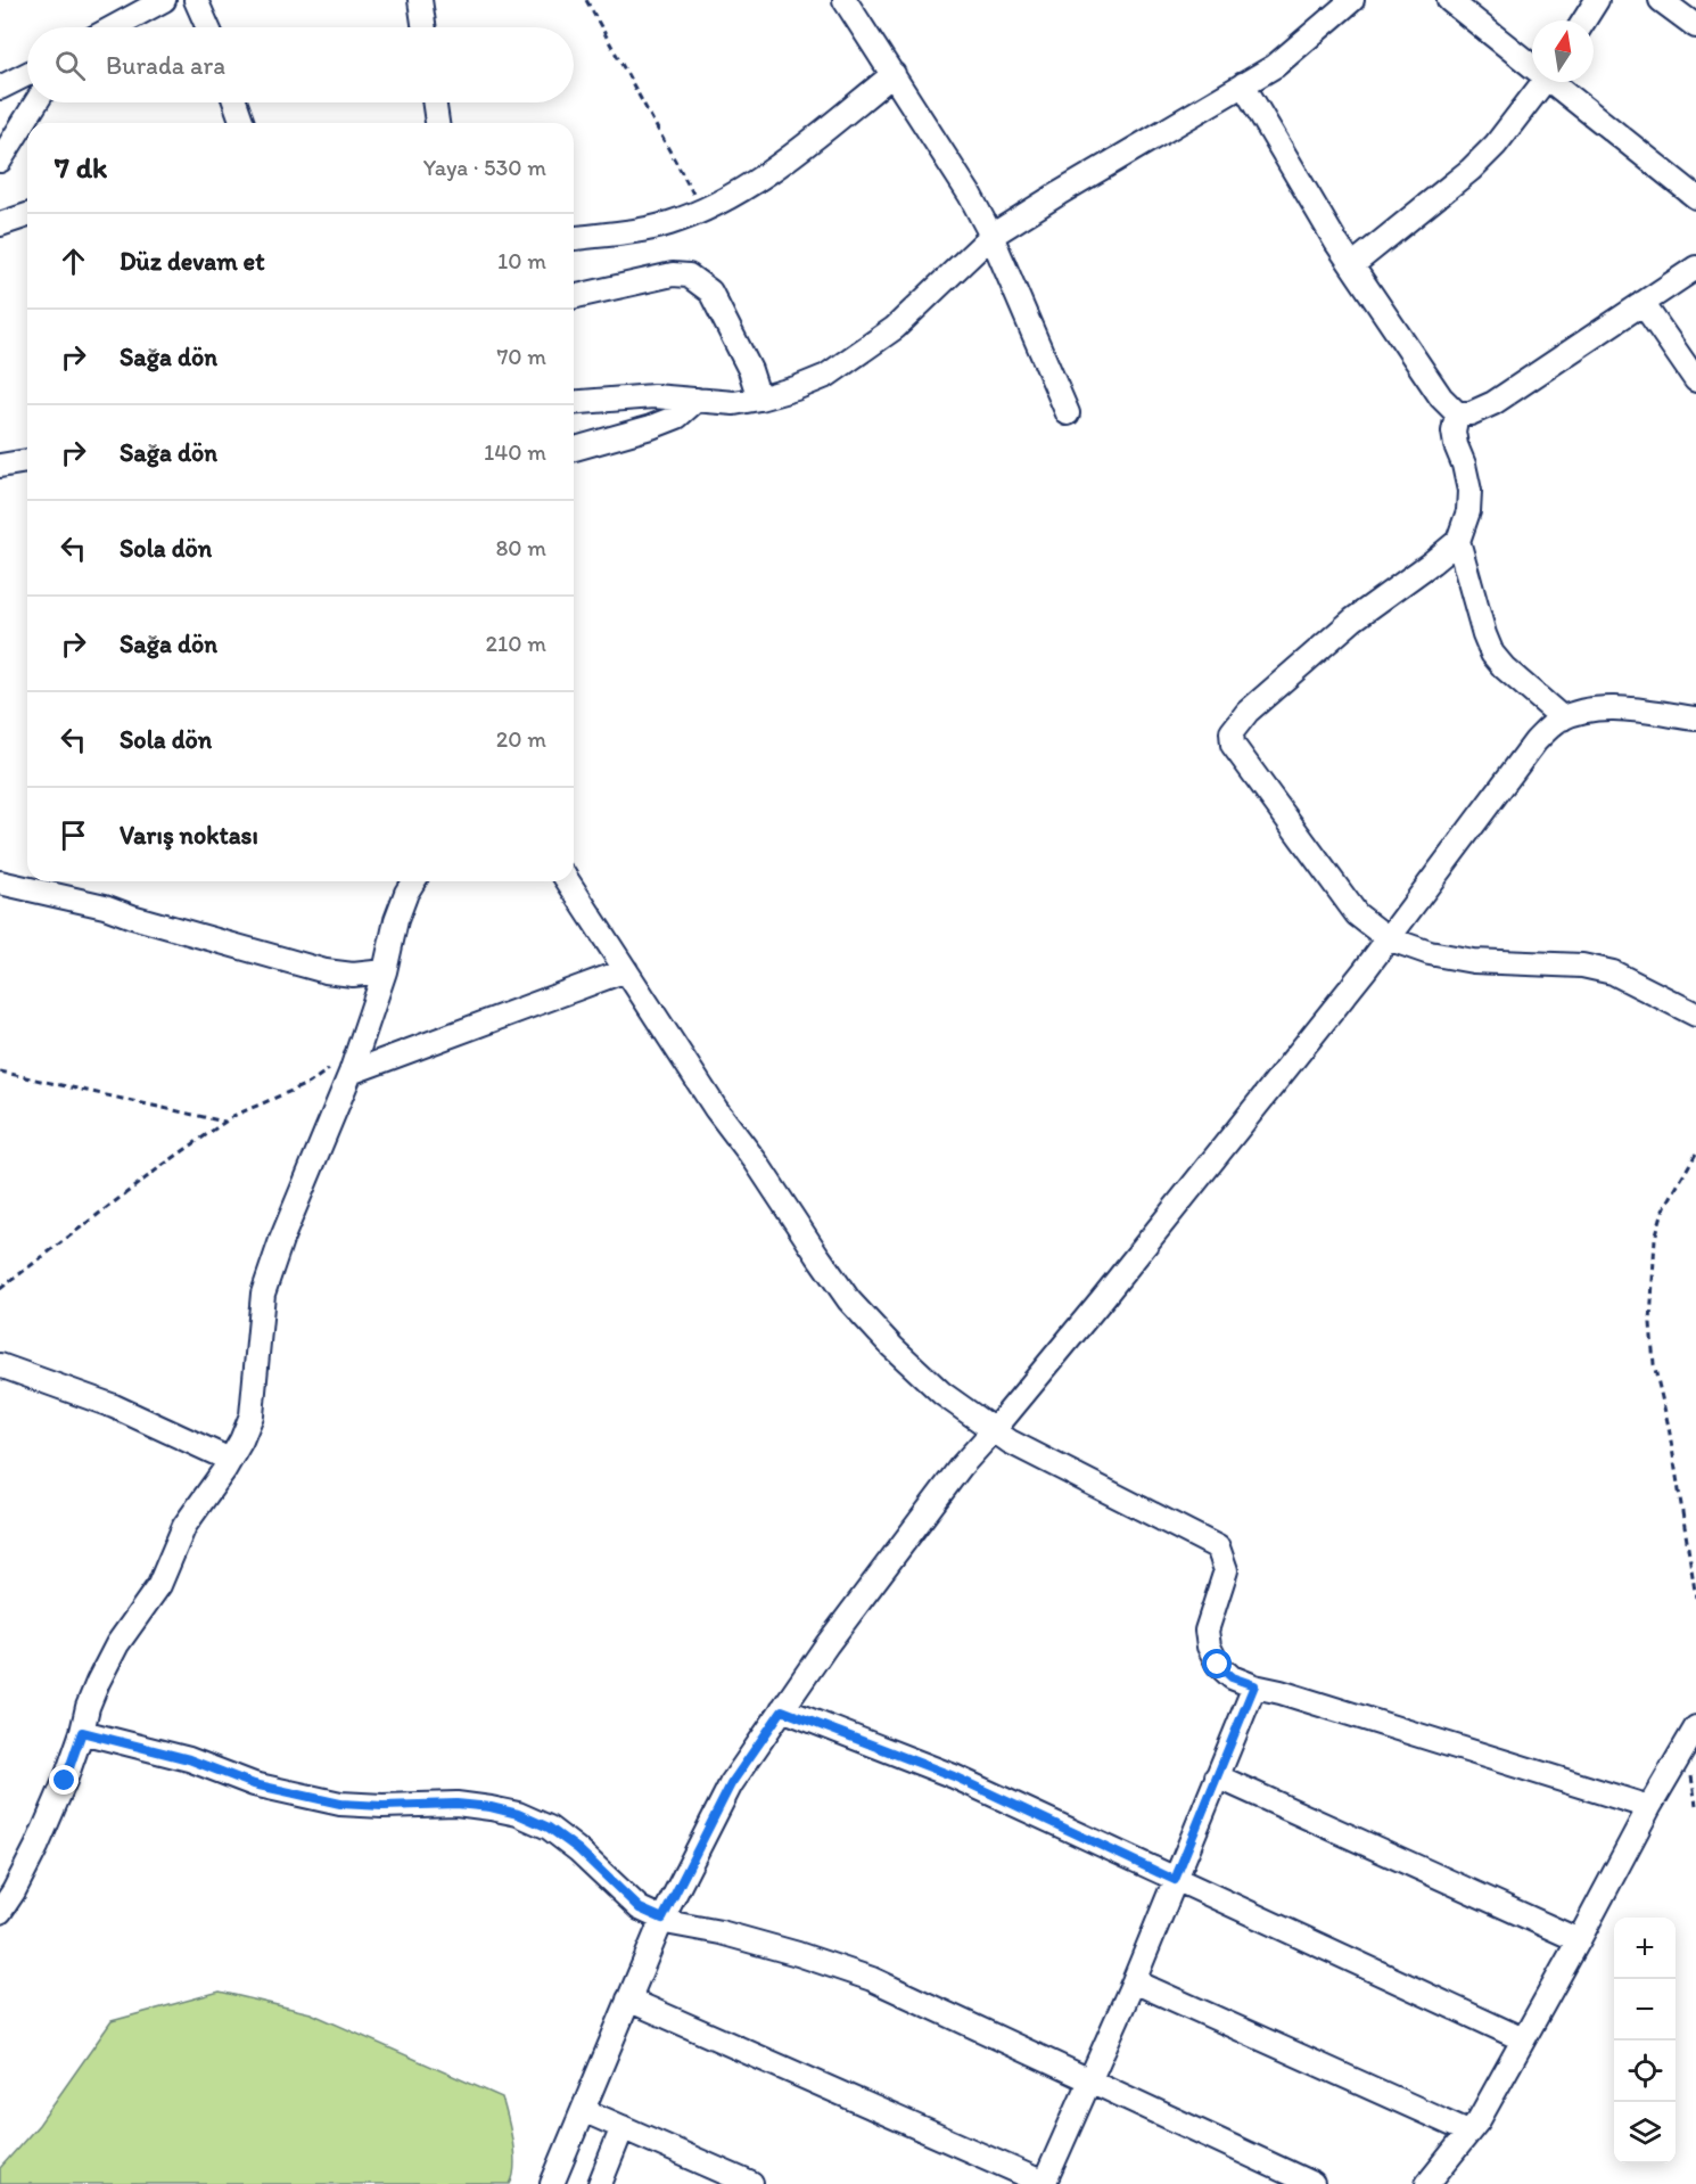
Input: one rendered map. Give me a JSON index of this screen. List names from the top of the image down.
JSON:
{
  "north": "top",
  "page": {
    "search": "Burada ara",
    "heading": ["7 dk", "Yaya · 530 m"],
    "list": [
      ["Düz devam et", "10 m"],
      ["Sağa dön", "70 m"],
      ["Sağa dön", "140 m"],
      ["Sola dön", "80 m"],
      ["Sağa dön", "210 m"],
      ["Sola dön", "20 m"],
      "Varış noktası"
    ],
    "map_buttons": ["+", "−"]
  }
}
